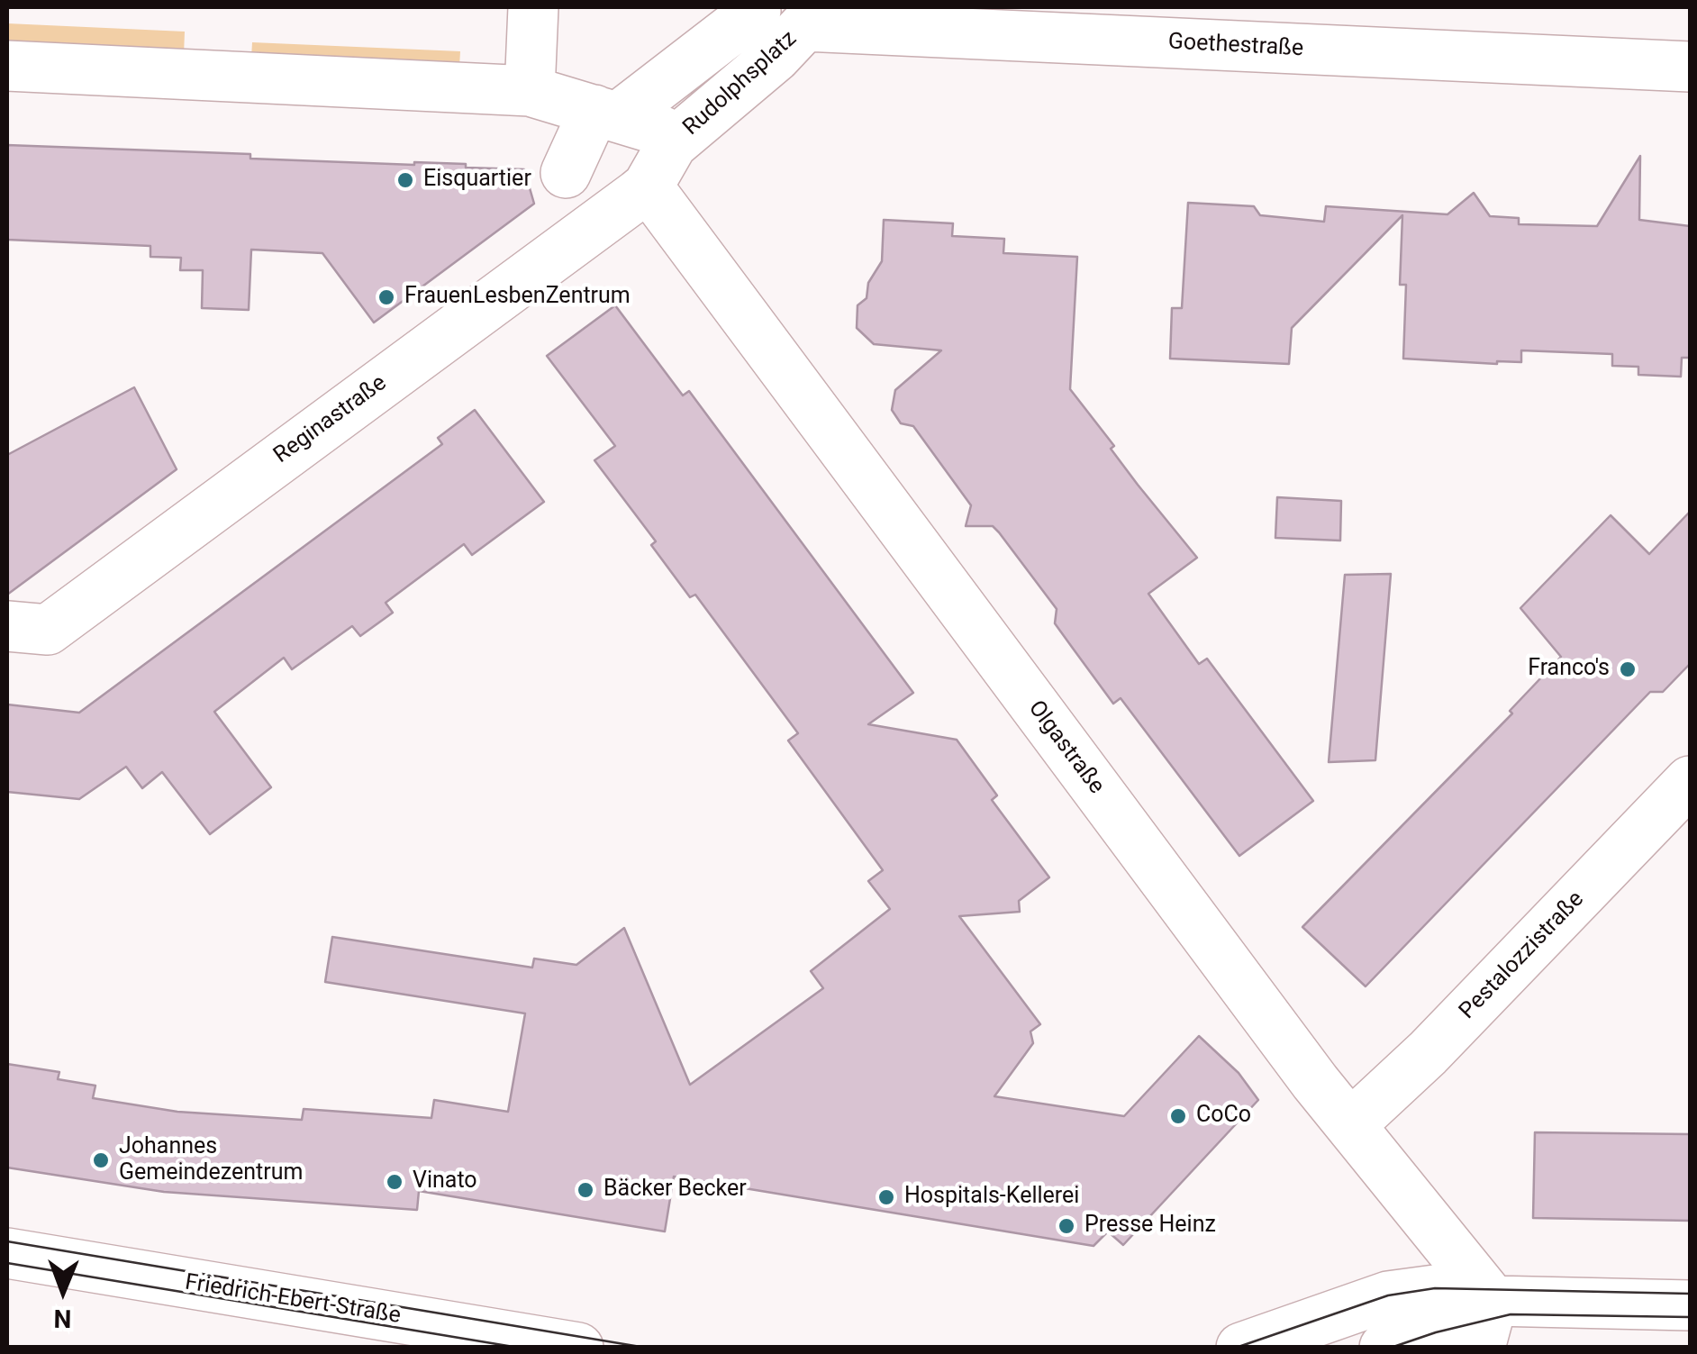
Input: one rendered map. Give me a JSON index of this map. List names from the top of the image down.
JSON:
{
  "streets": {
    "street": [
      "Goethestraße",
      "Rudolphsplatz",
      "Reginastraße",
      "Olgastraße",
      "Pestalozzistraße",
      "Friedrich-Ebert-Straße"
    ]
  },
  "crossings": [
    ["Goethestraße", "Rudolphsplatz"],
    ["Rudolphsplatz", "Reginastraße"],
    ["Rudolphsplatz", "Olgastraße"],
    ["Reginastraße", "Olgastraße"],
    ["Olgastraße", "Pestalozzistraße"]
  ],
  "places": [
    "Eisquartier",
    "FrauenLesbenZentrum",
    "Franco's",
    "CoCo",
    "Johannes Gemeindezentrum",
    "Vinato",
    "Bäcker Becker",
    "Hospitals-Kellerei",
    "Presse Heinz"
  ],
  "north": "bottom"
}
